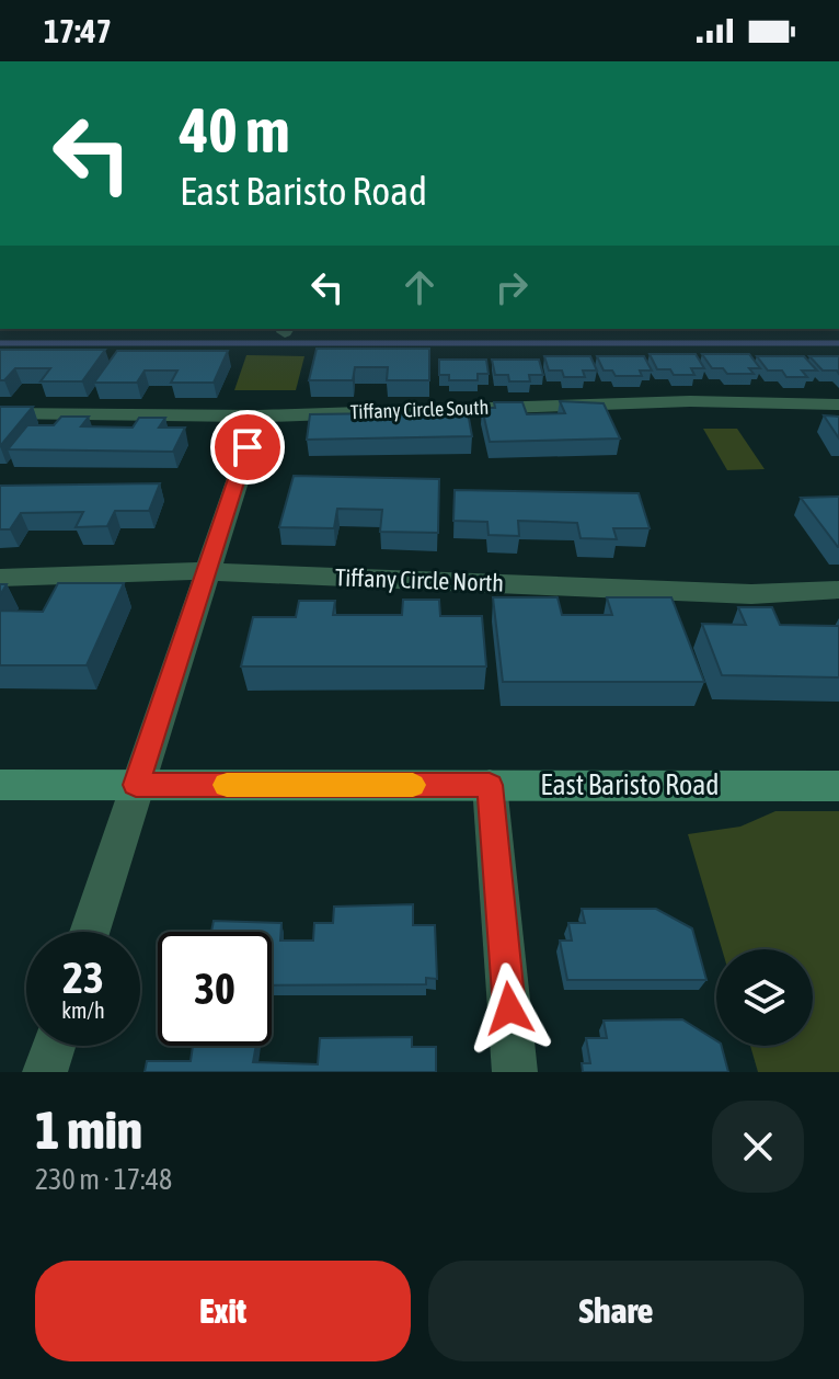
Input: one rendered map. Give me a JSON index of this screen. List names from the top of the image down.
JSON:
{
  "streets": {
    "street": ["Tiffany Circle South", "Tiffany Circle North", "East Baristo Road"]
  },
  "page": {
    "status": "17:47",
    "turn": ["40 m", "East Baristo Road"],
    "speed": "23 km/h",
    "limit": "30",
    "heading": ["1 min", "230 m · 17:48"],
    "buttons": ["Exit", "Share"]
  }
}
